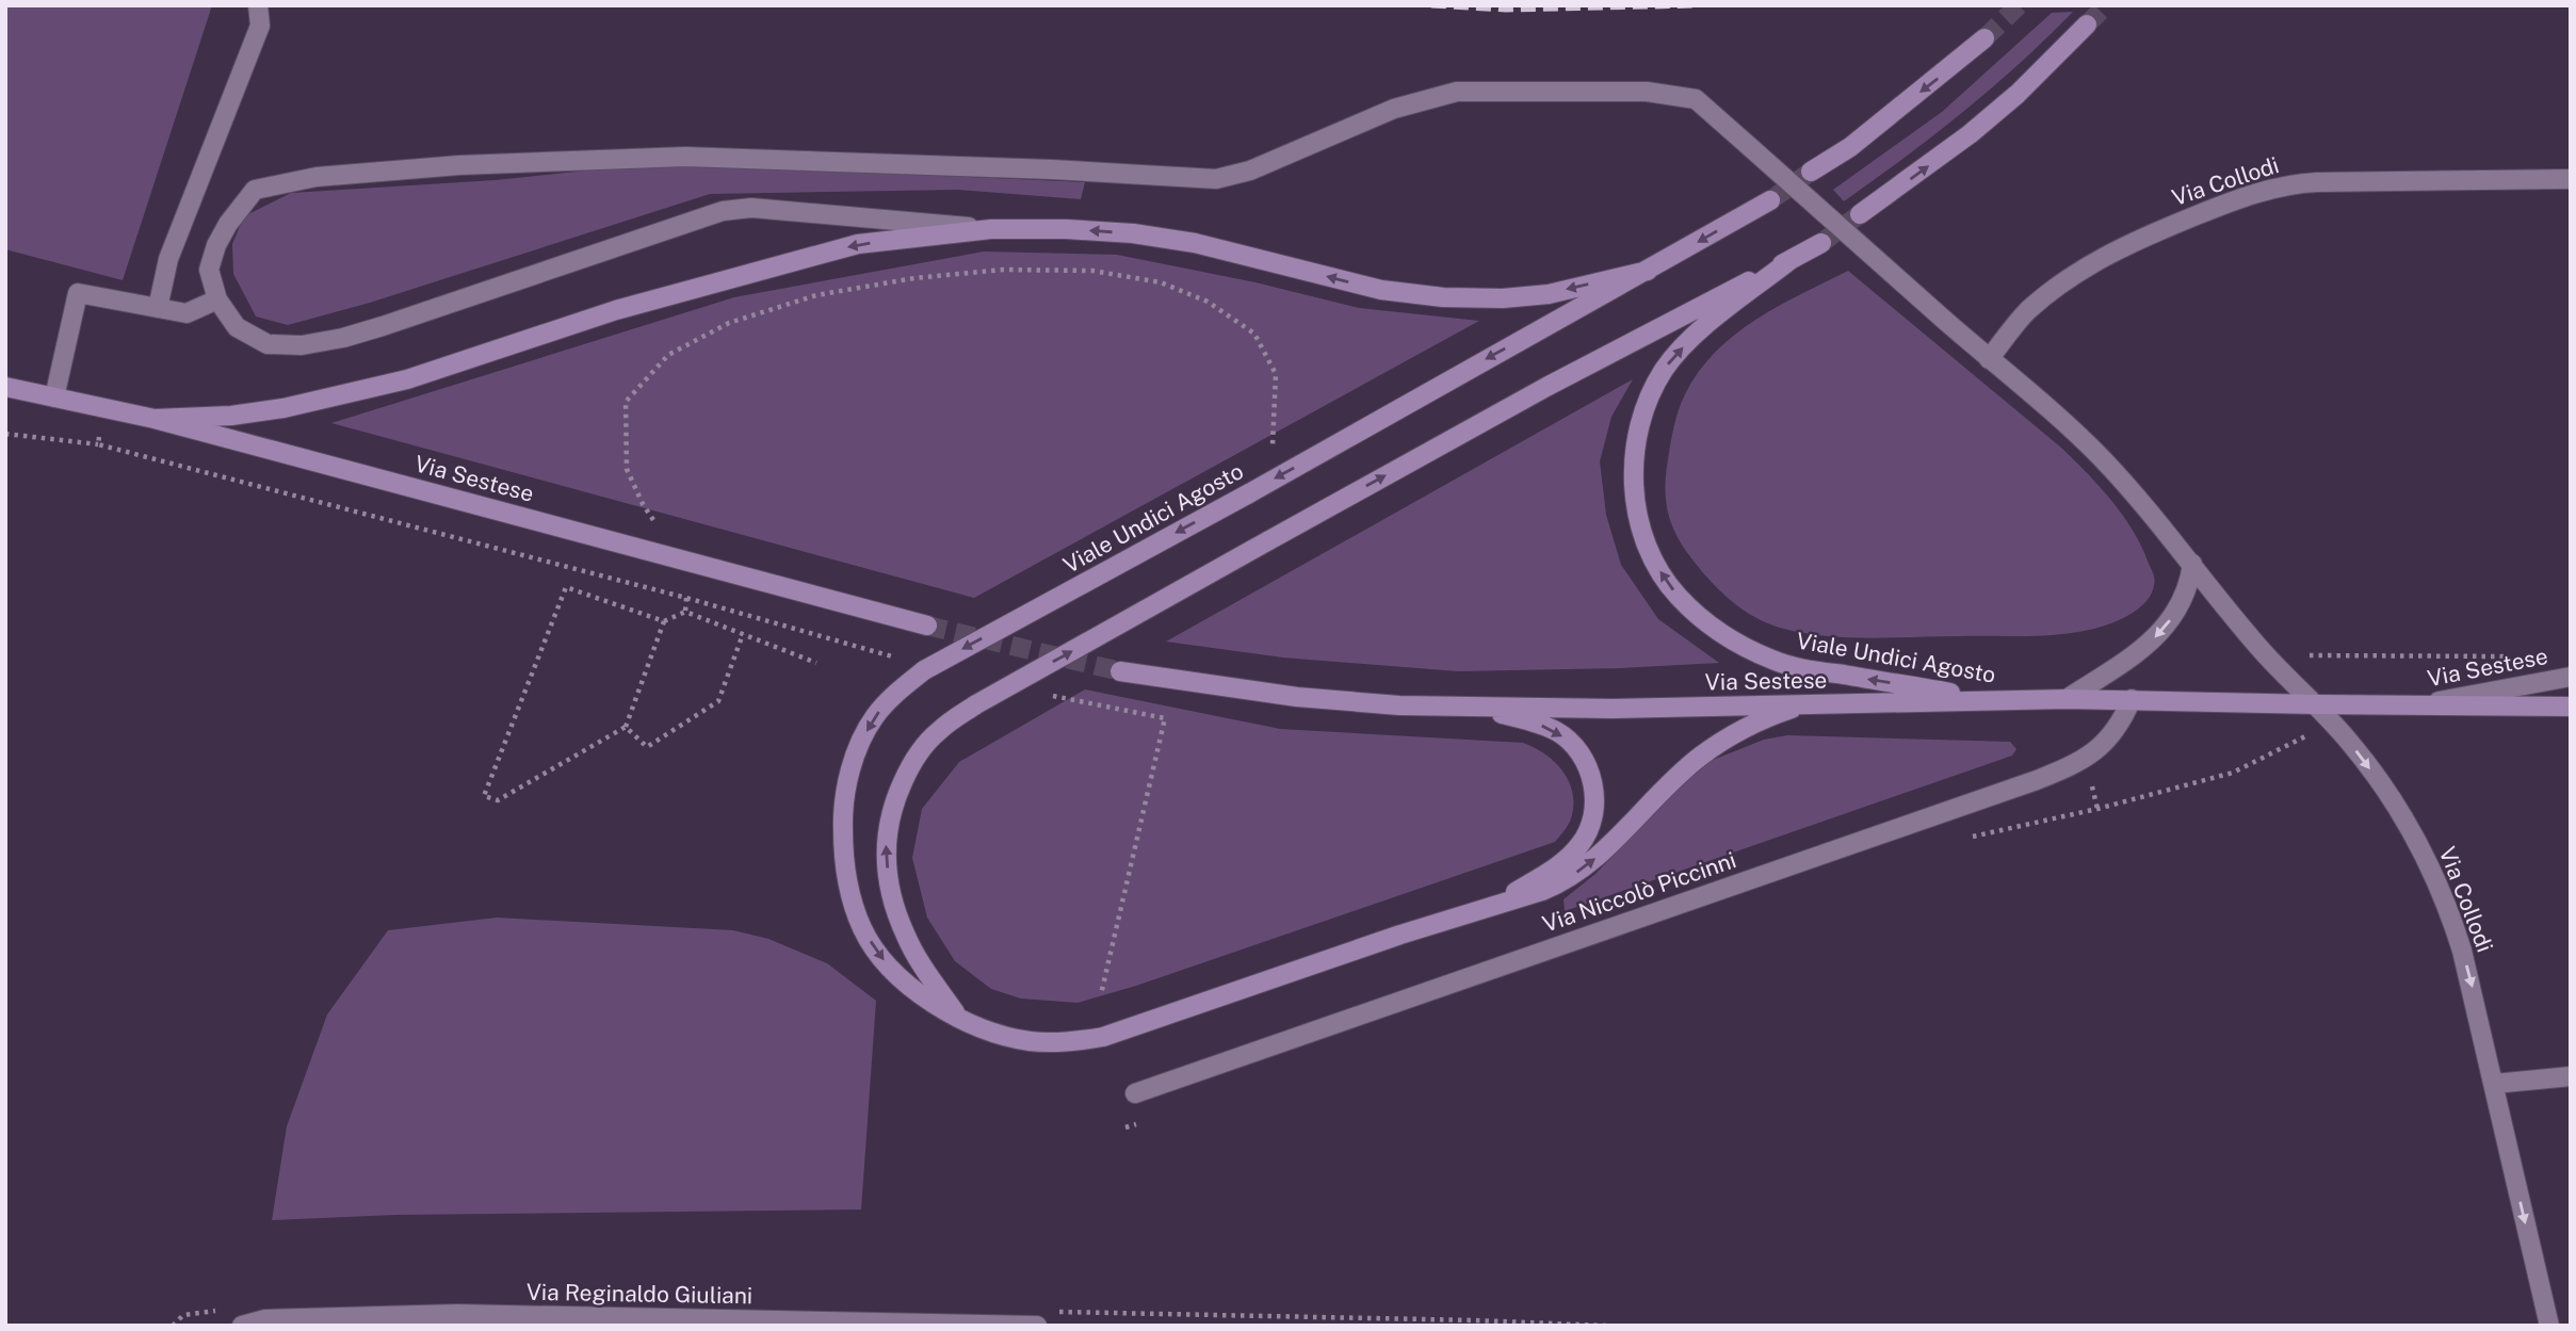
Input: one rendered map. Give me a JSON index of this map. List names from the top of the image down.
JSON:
{
  "streets": {
    "main road": ["Via Sestese", "Viale Undici Agosto"],
    "street": ["Via Collodi", "Via Niccolò Piccinni", "Via Reginaldo Giuliani"]
  },
  "crossings": [
    ["Via Collodi", "Via Sestese"],
    ["Via Sestese", "Viale Undici Agosto"],
    ["Via Sestese", "Via Niccolò Piccinni"]
  ]
}
